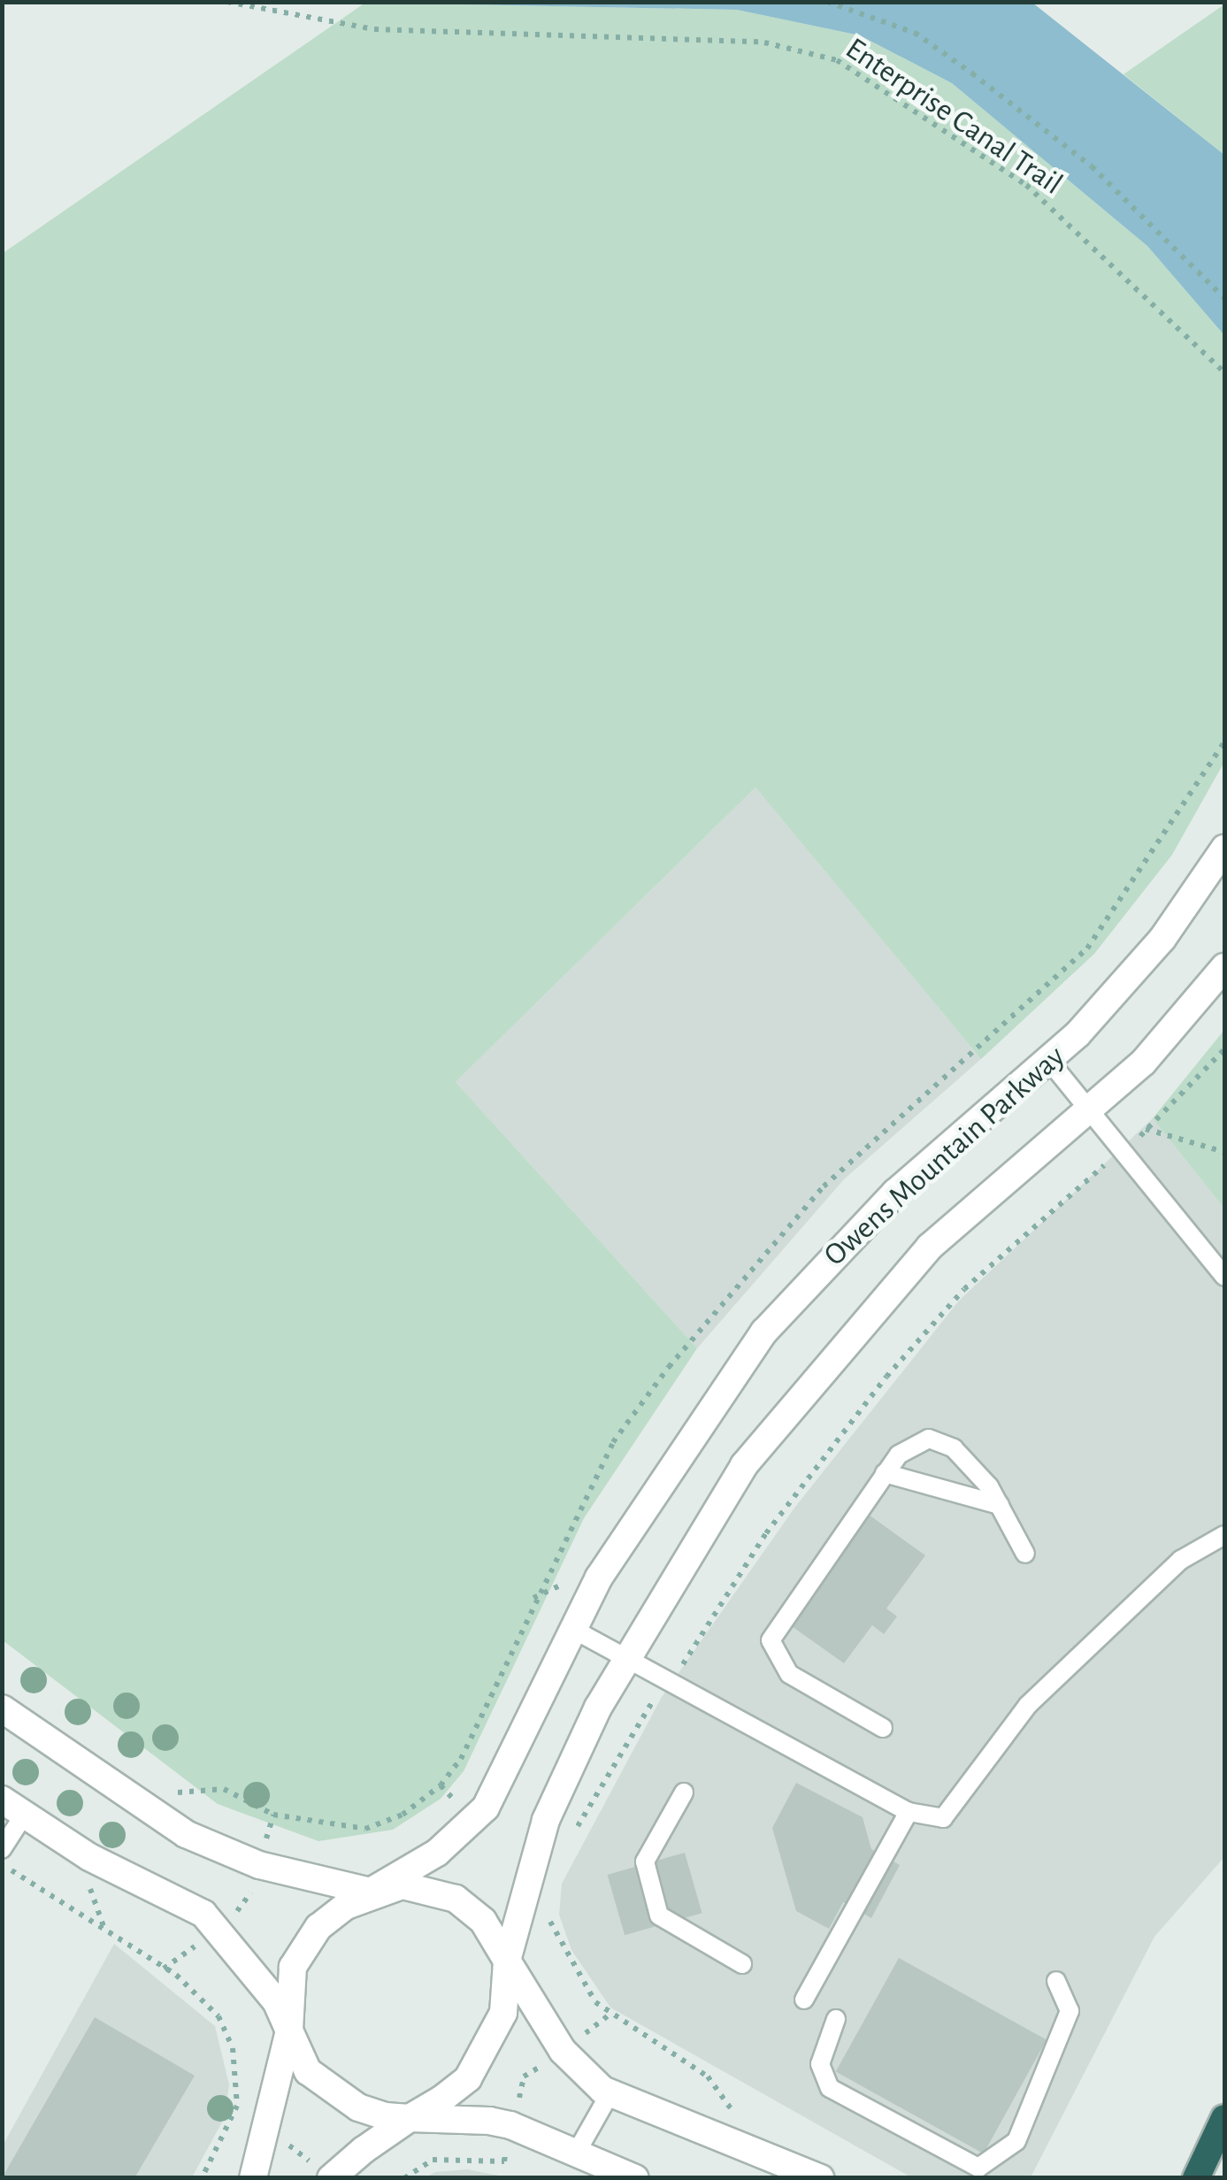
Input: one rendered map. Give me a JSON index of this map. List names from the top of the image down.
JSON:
{
  "streets": {
    "street": ["Owens Mountain Parkway"],
    "path": ["Enterprise Canal Trail"]
  }
}
